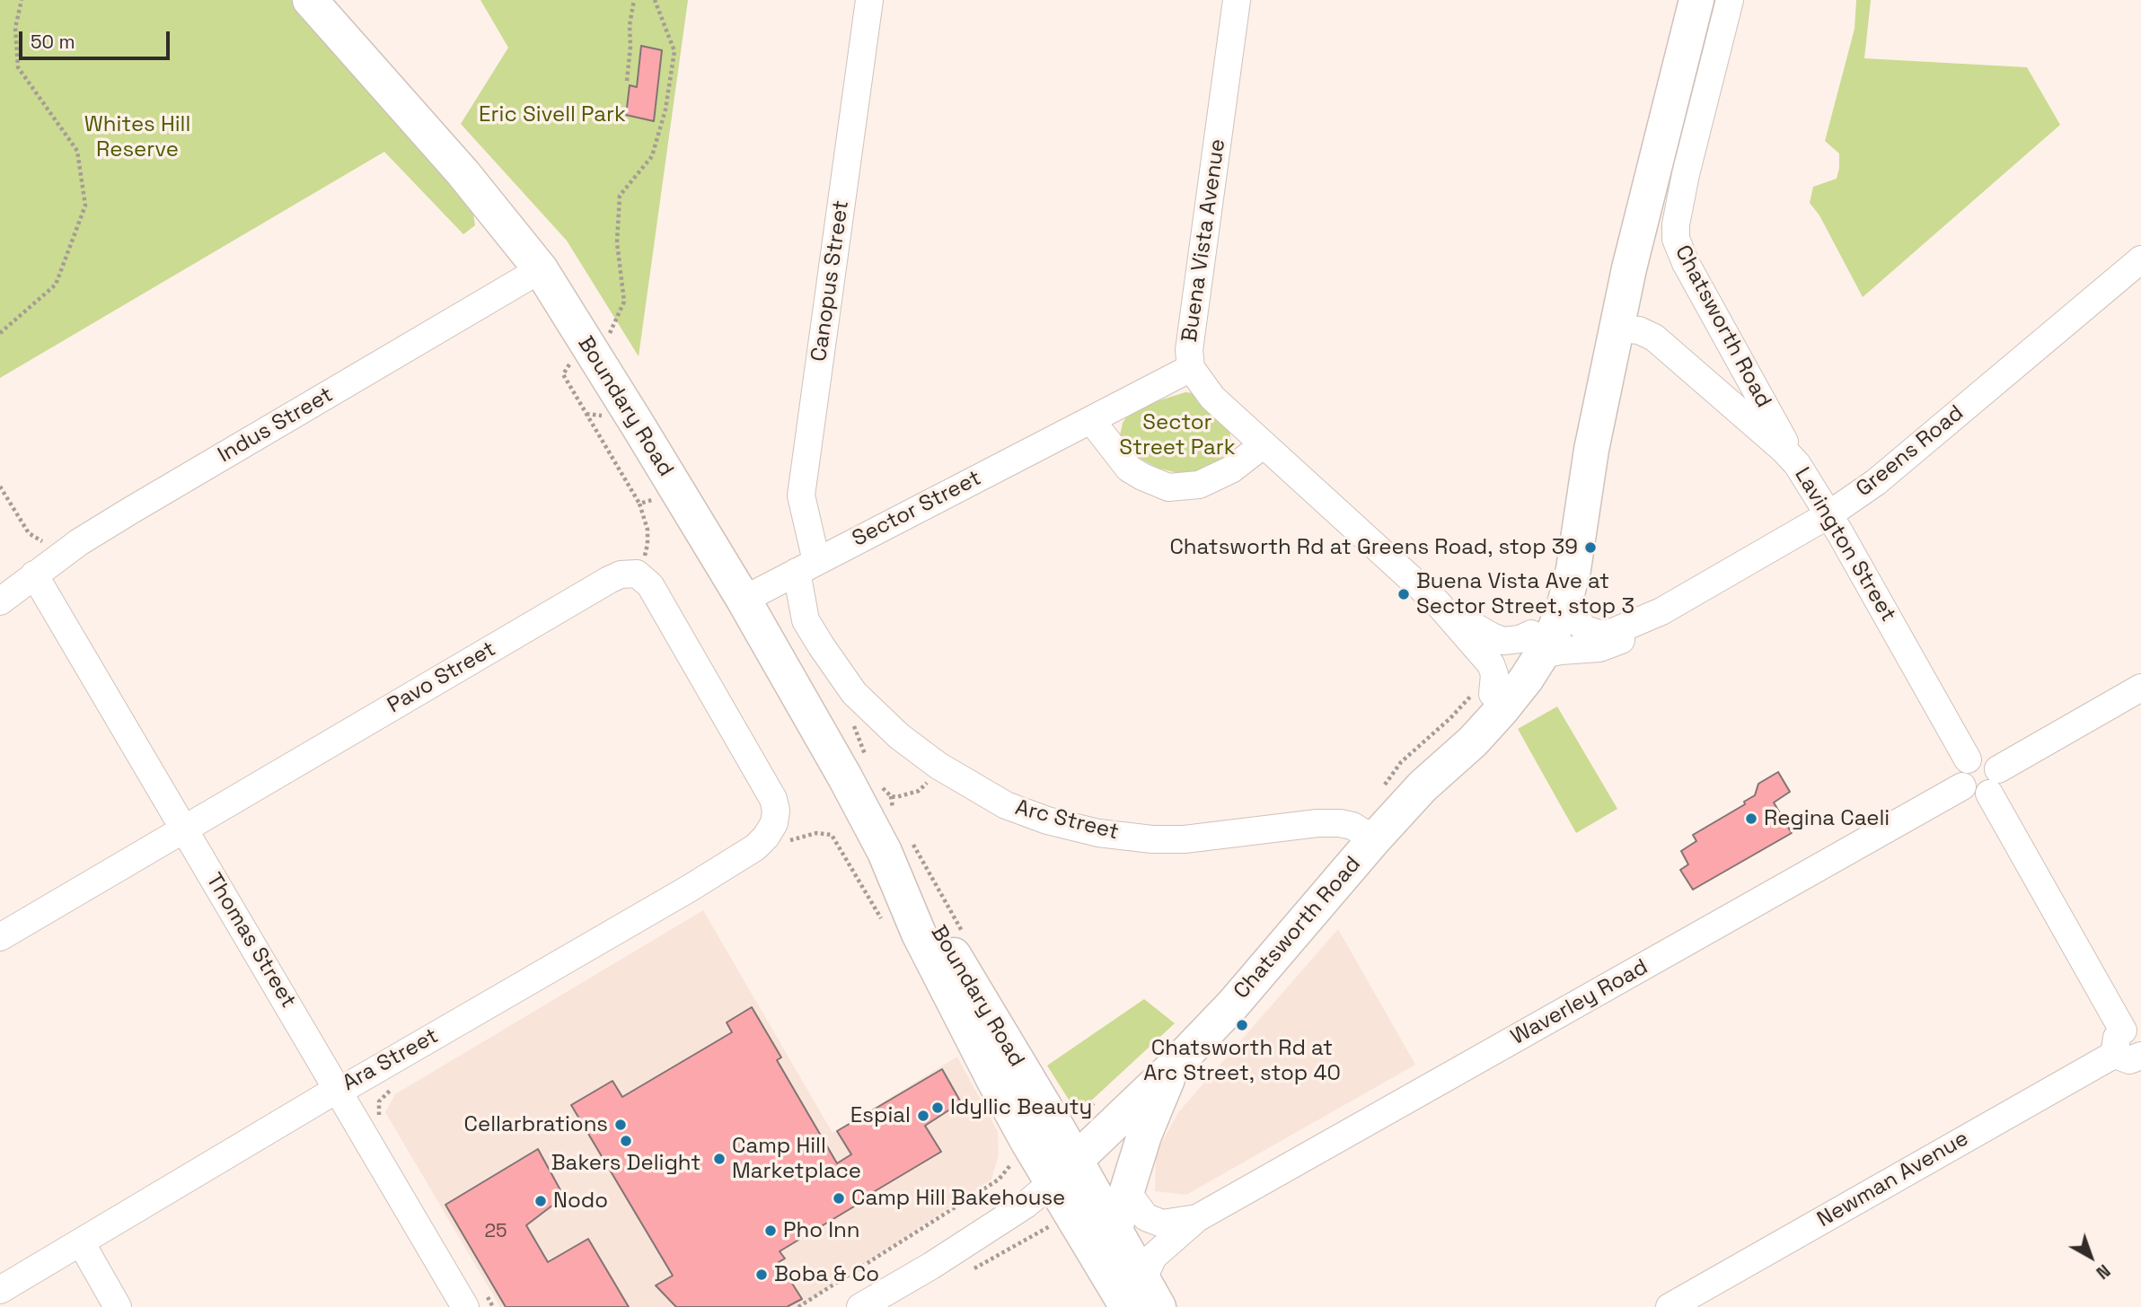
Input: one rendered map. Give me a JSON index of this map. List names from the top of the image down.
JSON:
{
  "streets": {
    "main road": ["Chatsworth Road", "Boundary Road"],
    "street": [
      "Buena Vista Avenue",
      "Canopus Street",
      "Indus Street",
      "Greens Road",
      "Sector Street",
      "Lavington Street",
      "Pavo Street",
      "Arc Street",
      "Thomas Street",
      "Waverley Road",
      "Ara Street",
      "Newman Avenue"
    ]
  },
  "crossings": [
    ["Buena Vista Avenue", "Chatsworth Road"],
    ["Buena Vista Avenue", "Greens Road"],
    ["Buena Vista Avenue", "Sector Street"],
    ["Canopus Street", "Sector Street"],
    ["Canopus Street", "Arc Street"],
    ["Chatsworth Road", "Boundary Road"],
    ["Chatsworth Road", "Greens Road"],
    ["Chatsworth Road", "Lavington Street"],
    ["Chatsworth Road", "Arc Street"],
    ["Chatsworth Road", "Waverley Road"],
    ["Boundary Road", "Indus Street"],
    ["Boundary Road", "Sector Street"],
    ["Boundary Road", "Waverley Road"],
    ["Indus Street", "Thomas Street"],
    ["Greens Road", "Lavington Street"],
    ["Sector Street", "Arc Street"],
    ["Lavington Street", "Waverley Road"],
    ["Pavo Street", "Thomas Street"],
    ["Thomas Street", "Ara Street"]
  ],
  "parks": ["Eric Sivell Park", "Whites Hill Reserve", "Sector Street Park"],
  "places": [
    "Chatsworth Rd at Greens Road, stop 39",
    "Buena Vista Ave at Sector Street, stop 3",
    "Regina Caeli",
    "Chatsworth Rd at Arc Street, stop 40",
    "Idyllic Beauty",
    "Espial",
    "Cellarbrations",
    "Bakers Delight",
    "Camp Hill Marketplace",
    "Camp Hill Bakehouse",
    "Nodo",
    "Pho Inn",
    "Boba & Co"
  ],
  "house_numbers": ["25"],
  "scale_bar": "50 m",
  "north": "bottom right"
}
